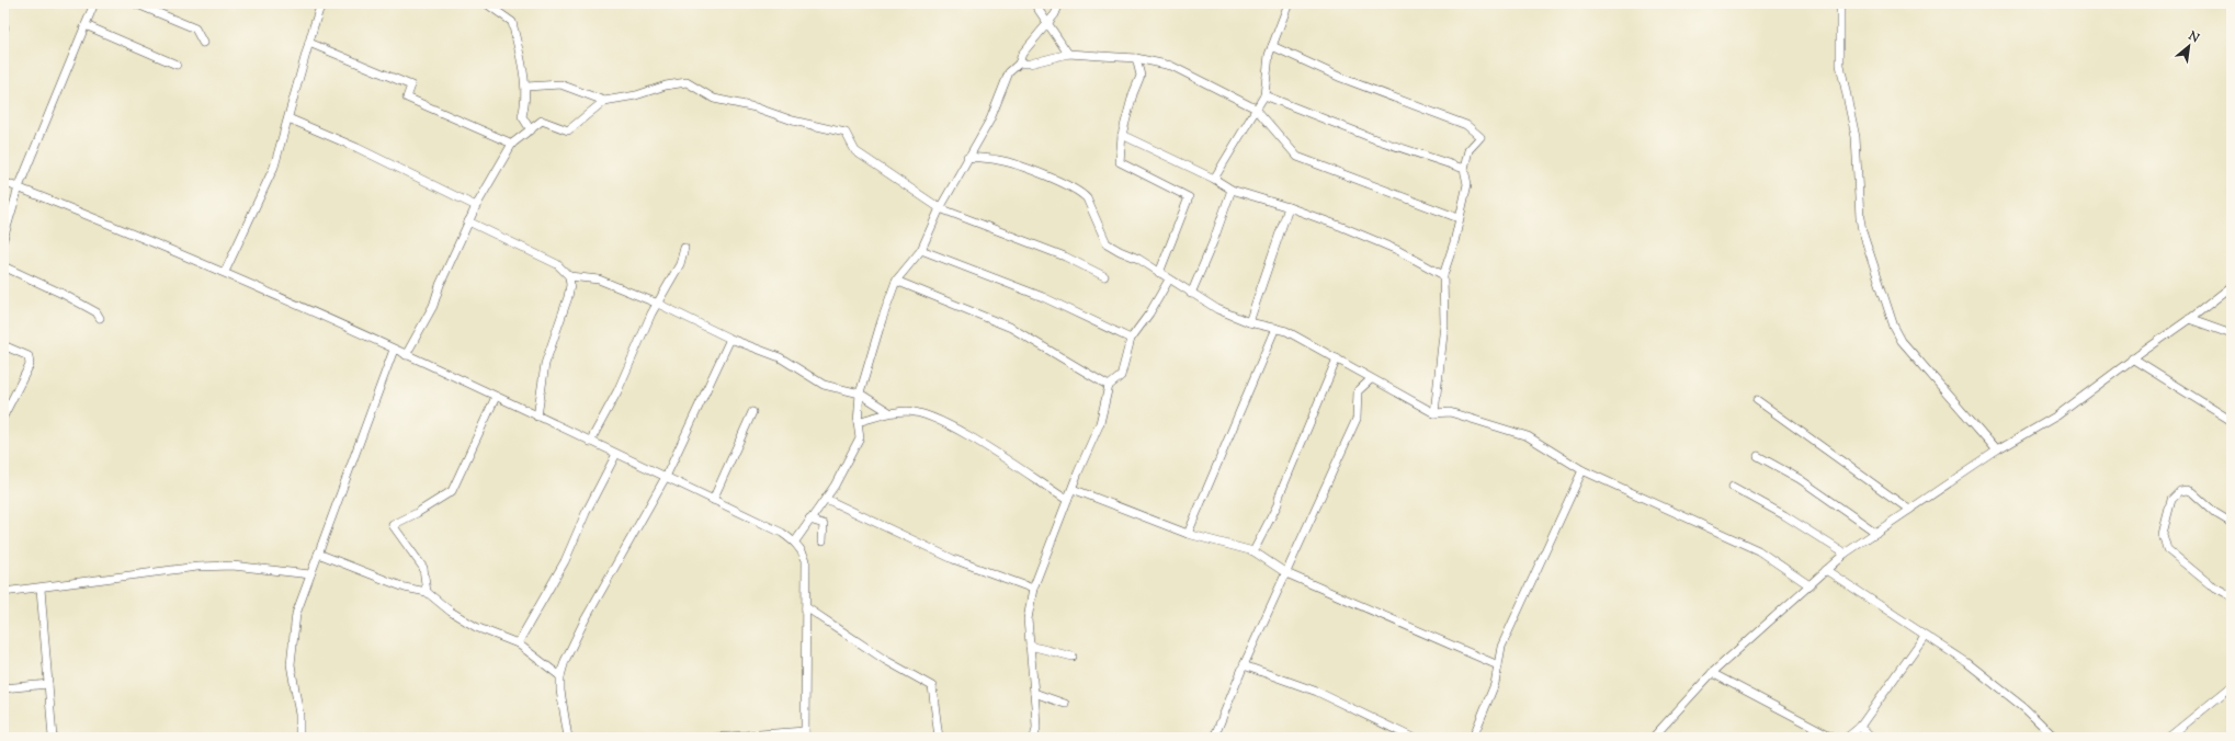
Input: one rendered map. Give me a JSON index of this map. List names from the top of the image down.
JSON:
{
  "north": "top right"
}
